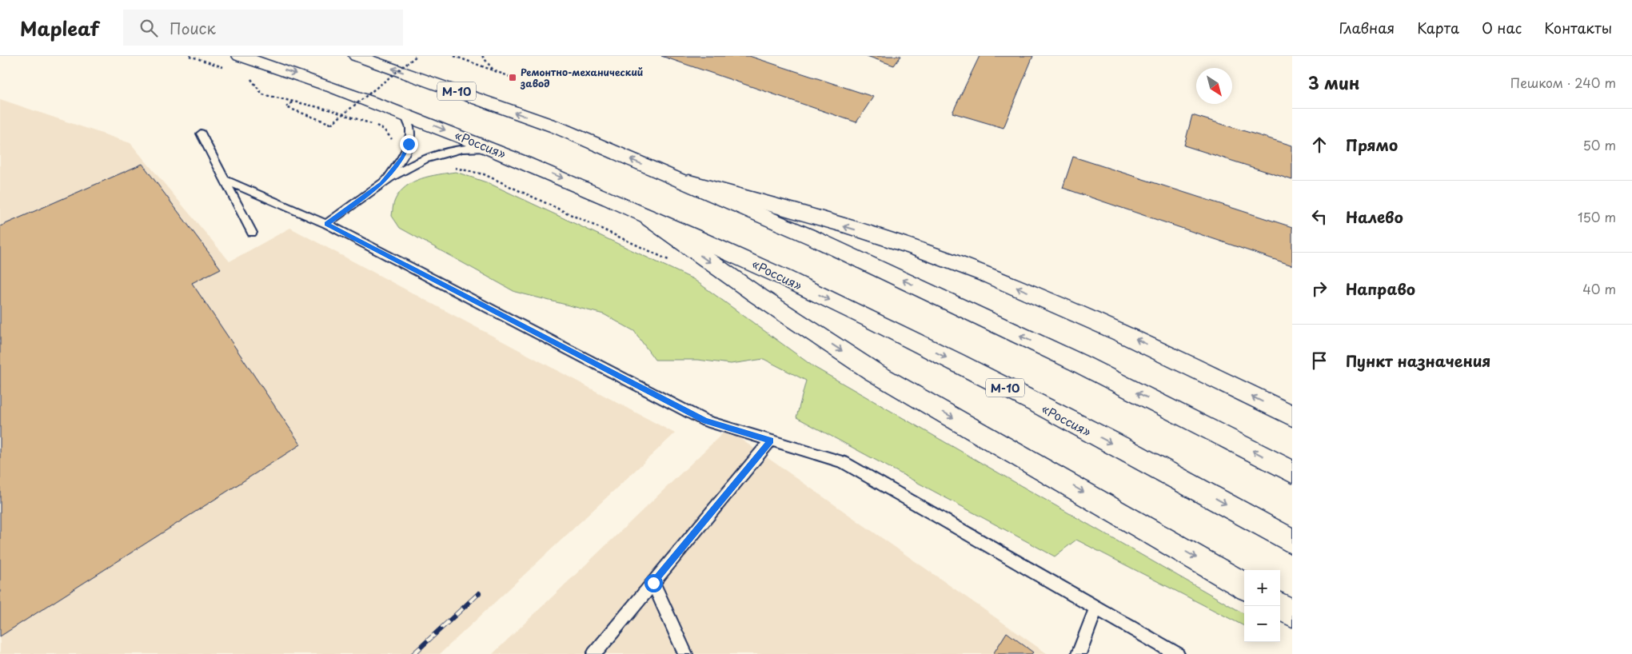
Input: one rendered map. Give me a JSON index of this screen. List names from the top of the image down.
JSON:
{
  "streets": {
    "main road": ["М-10", "«Россия»"]
  },
  "places": {
    "transit": ["Ремонтно-механический завод"]
  },
  "north": "bottom right",
  "page": {
    "header": "Mapleaf",
    "search": "Поиск",
    "nav": [
      "Главная",
      "Карта",
      "О нас",
      "Контакты"
    ],
    "heading": ["3 мин", "Пешком · 240 m"],
    "list": [
      ["Прямо", "50 m"],
      ["Налево", "150 m"],
      ["Направо", "40 m"],
      "Пункт назначения"
    ],
    "map_buttons": ["+", "−"]
  }
}
